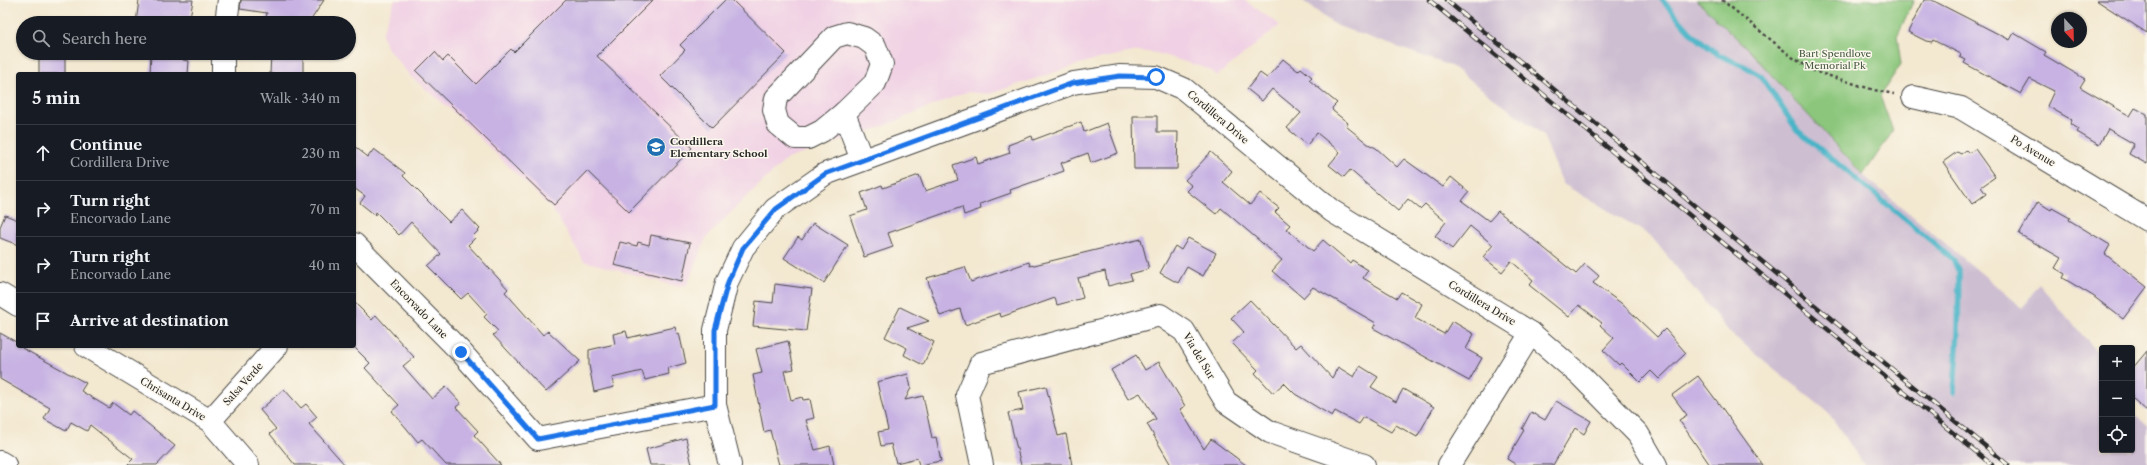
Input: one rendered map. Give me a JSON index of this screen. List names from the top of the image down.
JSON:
{
  "streets": {
    "street": [
      "Cordillera Drive",
      "Po Avenue",
      "Encorvado Lane",
      "Via del Sur",
      "Salsa Verde",
      "Chrisanta Drive"
    ]
  },
  "crossings": [
    ["Cordillera Drive", "Encorvado Lane"],
    ["Salsa Verde", "Chrisanta Drive"]
  ],
  "parks": ["Bart Spendlove Memorial Pk"],
  "places": {
    "school or university": ["Cordillera Elementary School"]
  },
  "north": "bottom",
  "page": {
    "search": "Search here",
    "heading": ["5 min", "Walk · 340 m"],
    "list": [
      ["Continue", "Cordillera Drive", "230 m"],
      ["Turn right", "Encorvado Lane", "70 m"],
      ["Turn right", "Encorvado Lane", "40 m"],
      "Arrive at destination"
    ],
    "map_buttons": ["+", "−"]
  }
}
